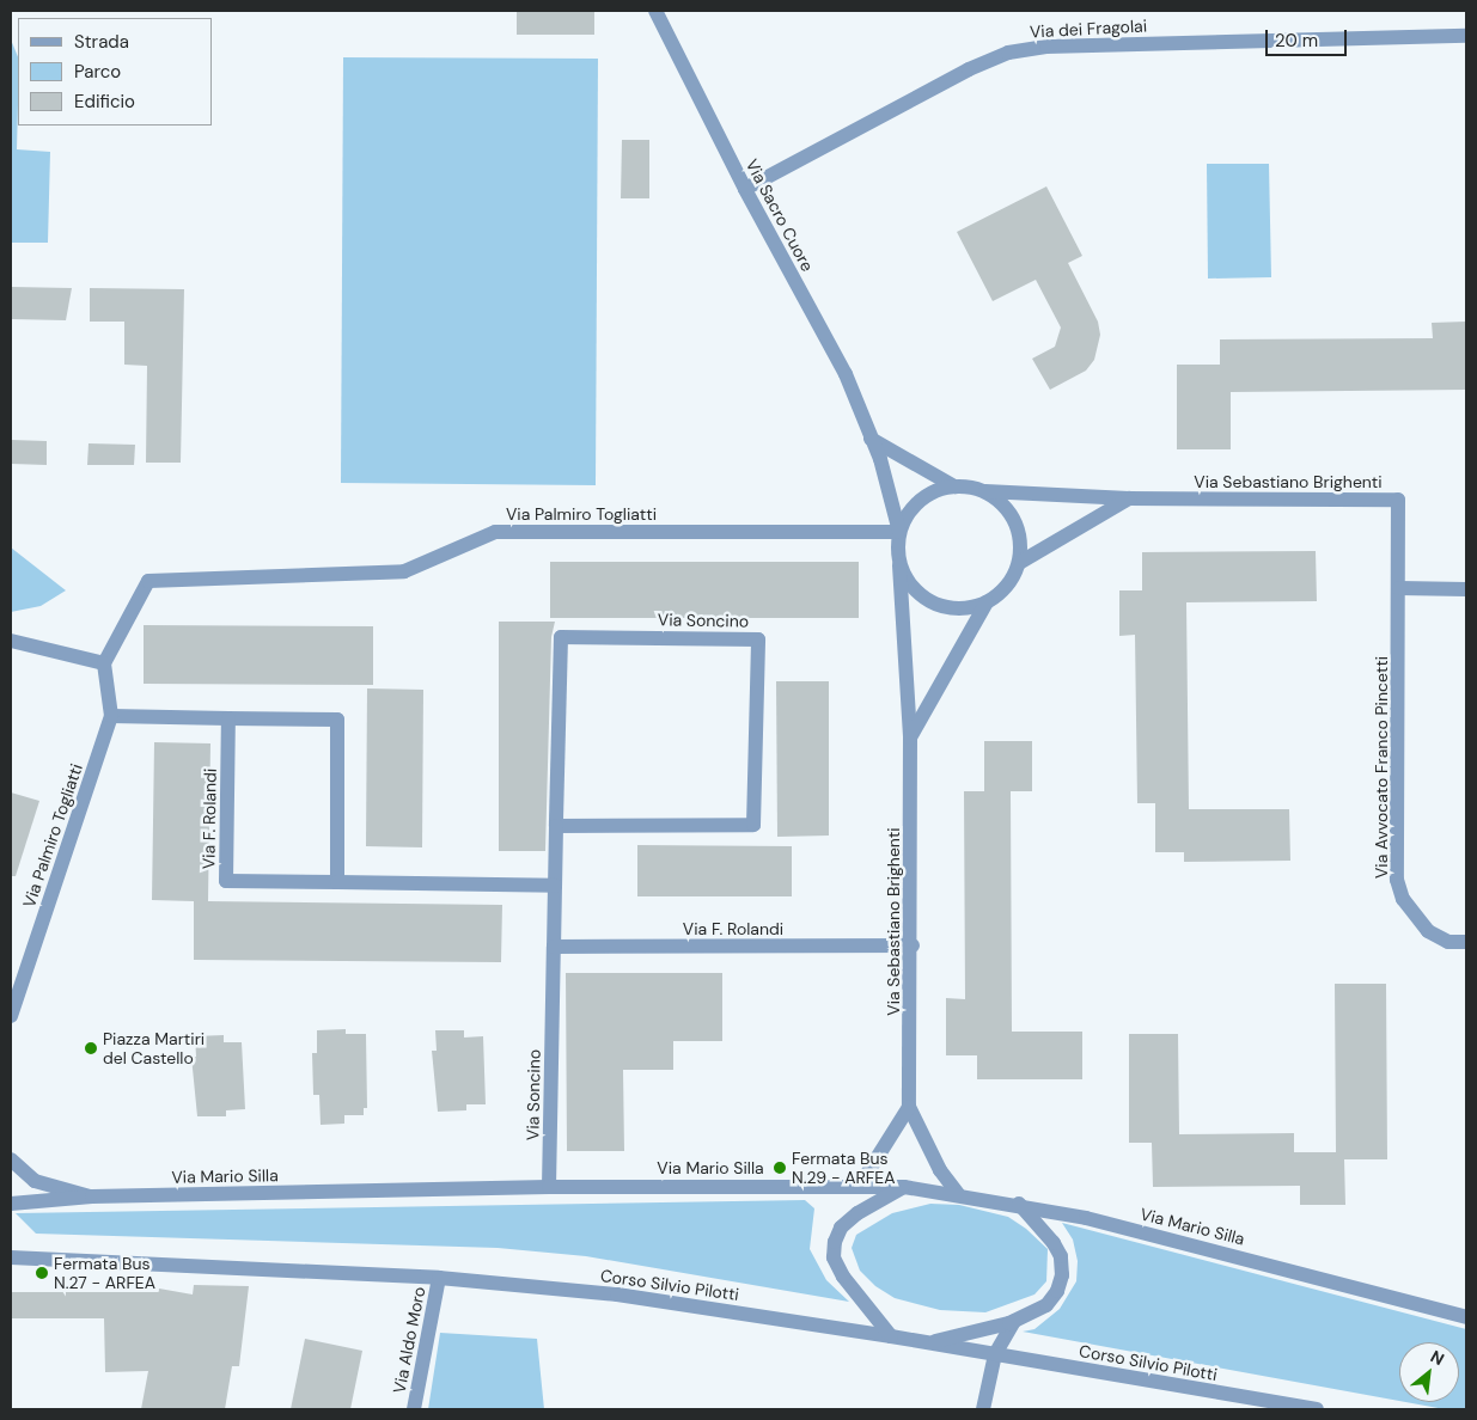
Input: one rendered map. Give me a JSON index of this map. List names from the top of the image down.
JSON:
{
  "streets": {
    "street": [
      "Via dei Fragolai",
      "Via Sacro Cuore",
      "Via Sebastiano Brighenti",
      "Via Palmiro Togliatti",
      "Via Soncino",
      "Via Avvocato Franco Pincetti",
      "Via F. Rolandi",
      "Via Mario Silla",
      "Corso Silvio Pilotti",
      "Via Aldo Moro"
    ]
  },
  "crossings": [
    ["Via dei Fragolai", "Via Sacro Cuore"],
    ["Via Sacro Cuore", "Via Sebastiano Brighenti"],
    ["Via Sacro Cuore", "Via Palmiro Togliatti"],
    ["Via Sebastiano Brighenti", "Via Palmiro Togliatti"],
    ["Via Sebastiano Brighenti", "Via Avvocato Franco Pincetti"],
    ["Via Sebastiano Brighenti", "Via F. Rolandi"],
    ["Via Soncino", "Via F. Rolandi"],
    ["Via Soncino", "Via Mario Silla"],
    ["Via Mario Silla", "Corso Silvio Pilotti"],
    ["Corso Silvio Pilotti", "Via Aldo Moro"]
  ],
  "places": ["Piazza Martiri del Castello", "Fermata Bus N.29 - ARFEA", "Fermata Bus N.27 - ARFEA"],
  "legend": ["Strada", "Parco", "Edificio"],
  "scale_bar": "20 m",
  "north": "top right"
}
